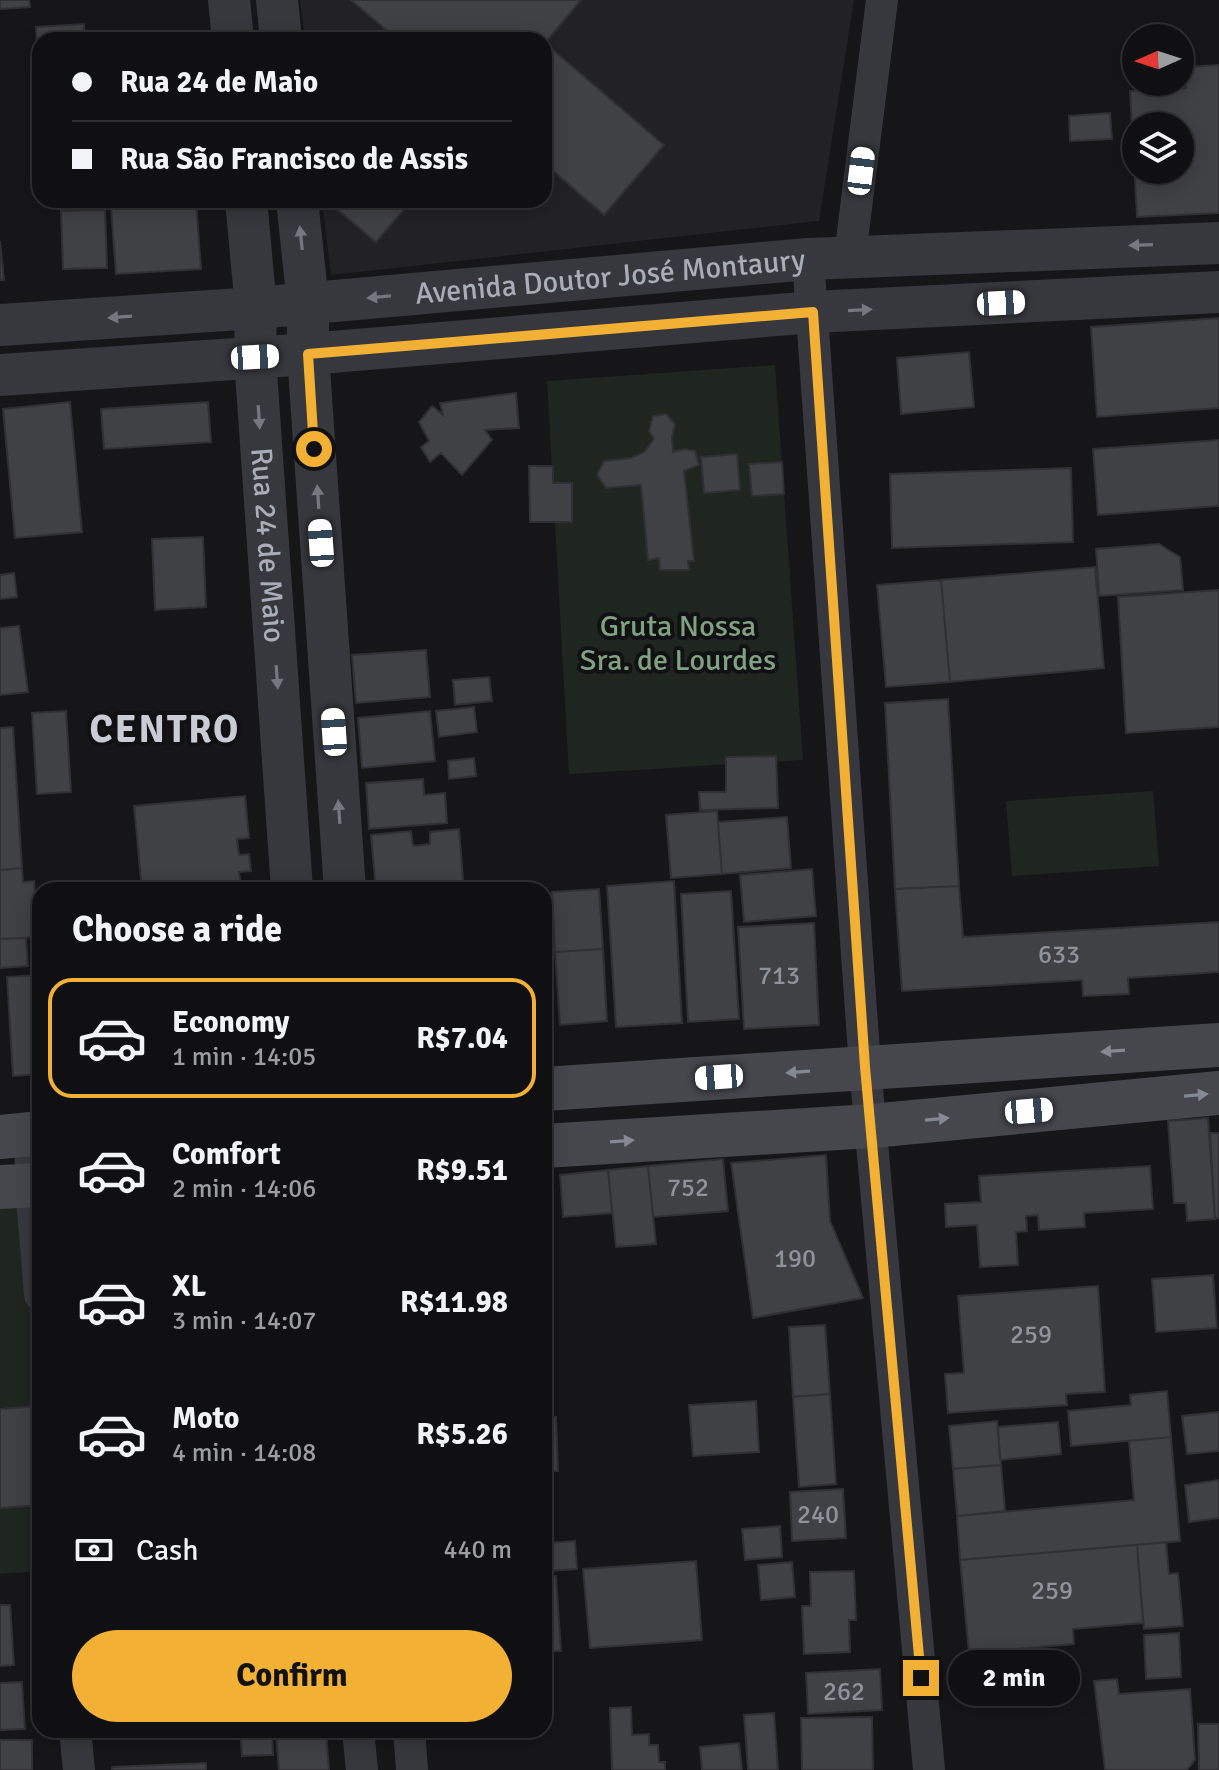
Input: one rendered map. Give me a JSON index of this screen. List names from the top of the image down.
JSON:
{
  "streets": {
    "street": ["Avenida Doutor José Montaury", "Rua 24 de Maio"]
  },
  "crossings": [
    ["Avenida Doutor José Montaury", "Rua 24 de Maio"]
  ],
  "districts": ["CENTRO"],
  "parks": ["Gruta Nossa Sra. de Lourdes"],
  "house_numbers": [
    "633",
    "713",
    "752",
    "190",
    "259",
    "240",
    "259",
    "262"
  ],
  "north": "left",
  "page": {
    "banner": ["Rua 24 de Maio", "Rua São Francisco de Assis"],
    "heading": "Choose a ride",
    "list": [
      {
        "name": "Economy",
        "note": "1 min · 14:05",
        "value": "R$7.04"
      },
      {
        "name": "Comfort",
        "note": "2 min · 14:06",
        "value": "R$9.51"
      },
      {
        "name": "XL",
        "note": "3 min · 14:07",
        "value": "R$11.98"
      },
      {
        "name": "Moto",
        "note": "4 min · 14:08",
        "value": "R$5.26"
      }
    ],
    "pay": ["Cash", "440 m"],
    "buttons": "Confirm",
    "bubble": "2 min"
  }
}
